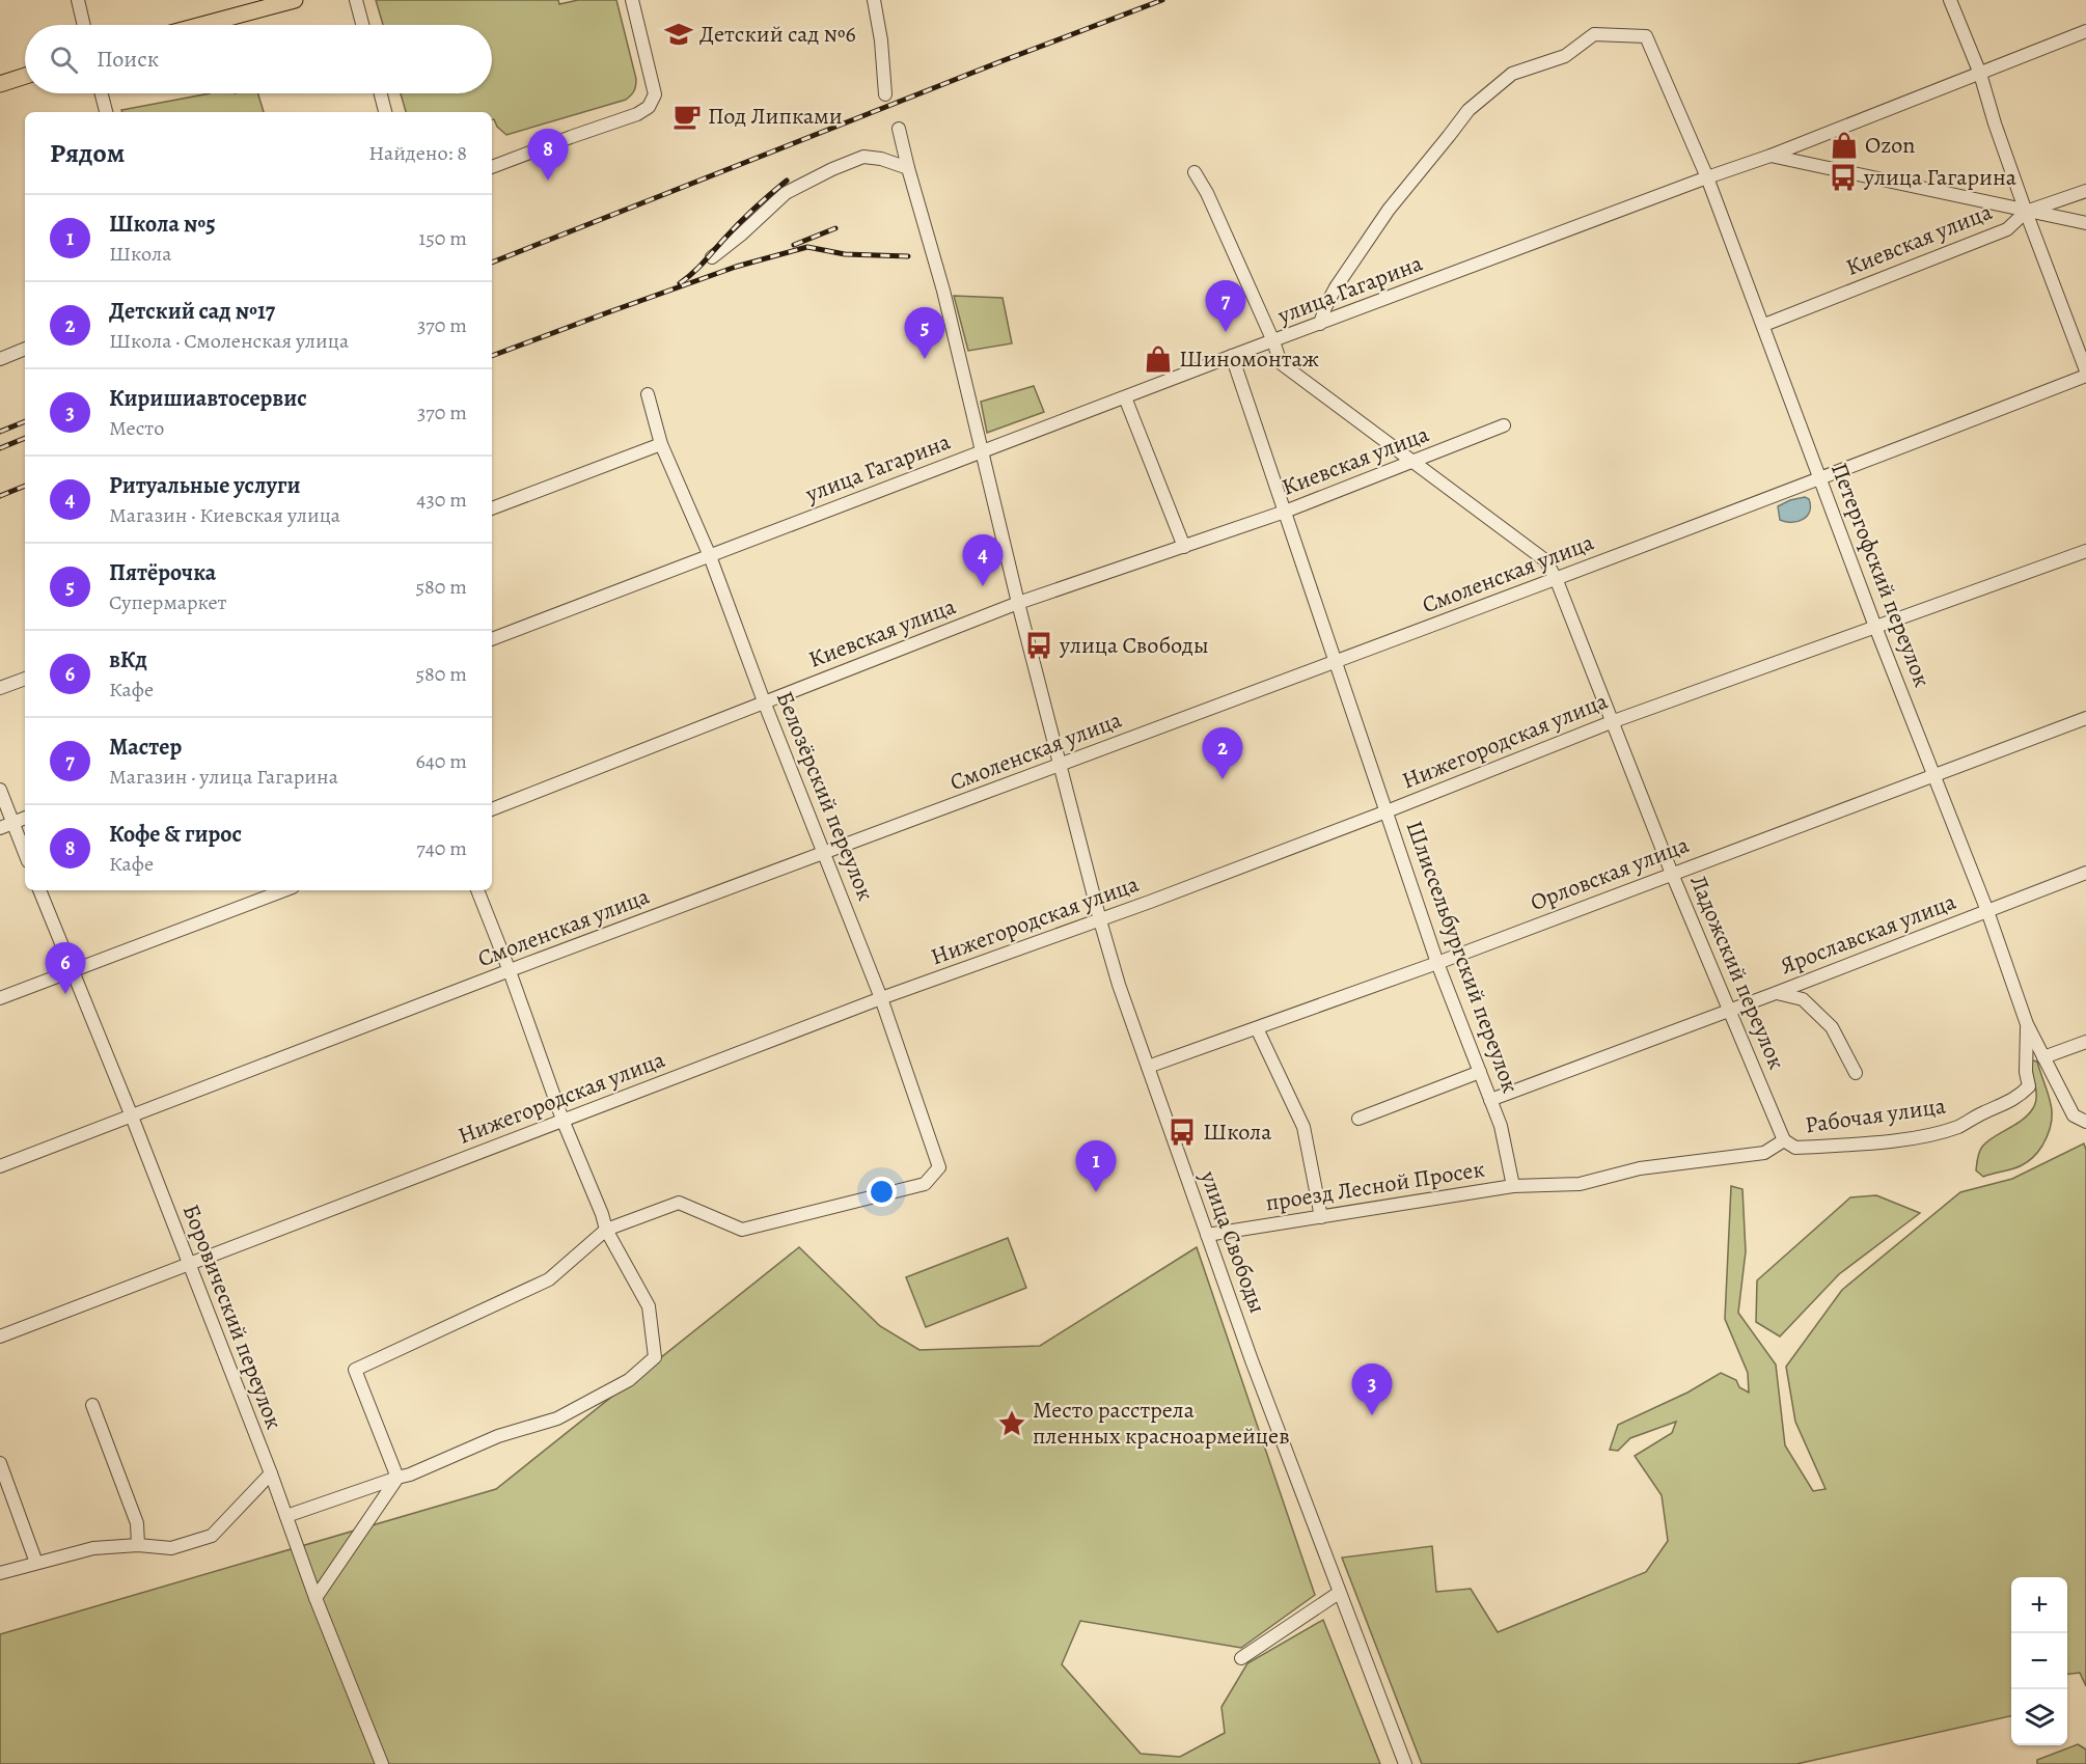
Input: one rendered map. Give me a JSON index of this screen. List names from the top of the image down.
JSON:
{
  "streets": {
    "street": [
      "Киевская улица",
      "улица Гагарина",
      "Смоленская улица",
      "Петергофский переулок",
      "Нижегородская улица",
      "Белозёрский переулок",
      "Орловская улица",
      "Ярославская улица",
      "Шлиссельбургский переулок",
      "Ладожский переулок",
      "Рабочая улица",
      "проезд Лесной Просек",
      "улица Свободы",
      "Боровический переулок"
    ]
  },
  "crossings": [
    ["Киевская улица", "Петергофский переулок"],
    ["Киевская улица", "Белозёрский переулок"],
    ["Киевская улица", "Шлиссельбургский переулок"],
    ["Киевская улица", "Ладожский переулок"],
    ["Киевская улица", "улица Свободы"],
    ["улица Гагарина", "Петергофский переулок"],
    ["улица Гагарина", "Белозёрский переулок"],
    ["улица Гагарина", "Шлиссельбургский переулок"],
    ["улица Гагарина", "Ладожский переулок"],
    ["улица Гагарина", "улица Свободы"],
    ["Смоленская улица", "Петергофский переулок"],
    ["Смоленская улица", "Белозёрский переулок"],
    ["Смоленская улица", "Шлиссельбургский переулок"],
    ["Смоленская улица", "Ладожский переулок"],
    ["Смоленская улица", "улица Свободы"],
    ["Смоленская улица", "Боровический переулок"],
    ["Петергофский переулок", "Нижегородская улица"],
    ["Петергофский переулок", "Орловская улица"],
    ["Петергофский переулок", "Ярославская улица"],
    ["Петергофский переулок", "Рабочая улица"],
    ["Нижегородская улица", "Белозёрский переулок"],
    ["Нижегородская улица", "Шлиссельбургский переулок"],
    ["Нижегородская улица", "Ладожский переулок"],
    ["Нижегородская улица", "улица Свободы"],
    ["Нижегородская улица", "Боровический переулок"],
    ["Орловская улица", "Шлиссельбургский переулок"],
    ["Орловская улица", "Ладожский переулок"],
    ["Орловская улица", "улица Свободы"],
    ["Ярославская улица", "Шлиссельбургский переулок"],
    ["Ярославская улица", "Ладожский переулок"],
    ["Шлиссельбургский переулок", "Рабочая улица"],
    ["Шлиссельбургский переулок", "проезд Лесной Просек"],
    ["Ладожский переулок", "Рабочая улица"],
    ["Рабочая улица", "проезд Лесной Просек"],
    ["проезд Лесной Просек", "улица Свободы"]
  ],
  "places": {
    "school or university": ["Детский сад №6"],
    "cafe": ["Под Липками"],
    "shop": ["Ozon", "Шиномонтаж"],
    "bus stop": ["улица Гагарина", "улица Свободы", "Школа"],
    "place": ["Место расстрела пленных красноармейцев"]
  },
  "page": {
    "search": "Поиск",
    "heading": ["Рядом", "Найдено: 8"],
    "pins": [
      "8",
      "7",
      "5",
      "4",
      "2",
      "6",
      "1",
      "3"
    ],
    "list": [
      {
        "mark": "1",
        "name": "Школа №5",
        "note": "Школа",
        "value": "150 m"
      },
      {
        "mark": "2",
        "name": "Детский сад №17",
        "note": "Школа · Смоленская улица",
        "value": "370 m"
      },
      {
        "mark": "3",
        "name": "Киришиавтосервис",
        "note": "Место",
        "value": "370 m"
      },
      {
        "mark": "4",
        "name": "Ритуальные услуги",
        "note": "Магазин · Киевская улица",
        "value": "430 m"
      },
      {
        "mark": "5",
        "name": "Пятёрочка",
        "note": "Супермаркет",
        "value": "580 m"
      },
      {
        "mark": "6",
        "name": "вКд",
        "note": "Кафе",
        "value": "580 m"
      },
      {
        "mark": "7",
        "name": "Мастер",
        "note": "Магазин · улица Гагарина",
        "value": "640 m"
      },
      {
        "mark": "8",
        "name": "Кофе & гирос",
        "note": "Кафе",
        "value": "740 m"
      }
    ],
    "map_buttons": ["+", "−"]
  }
}
